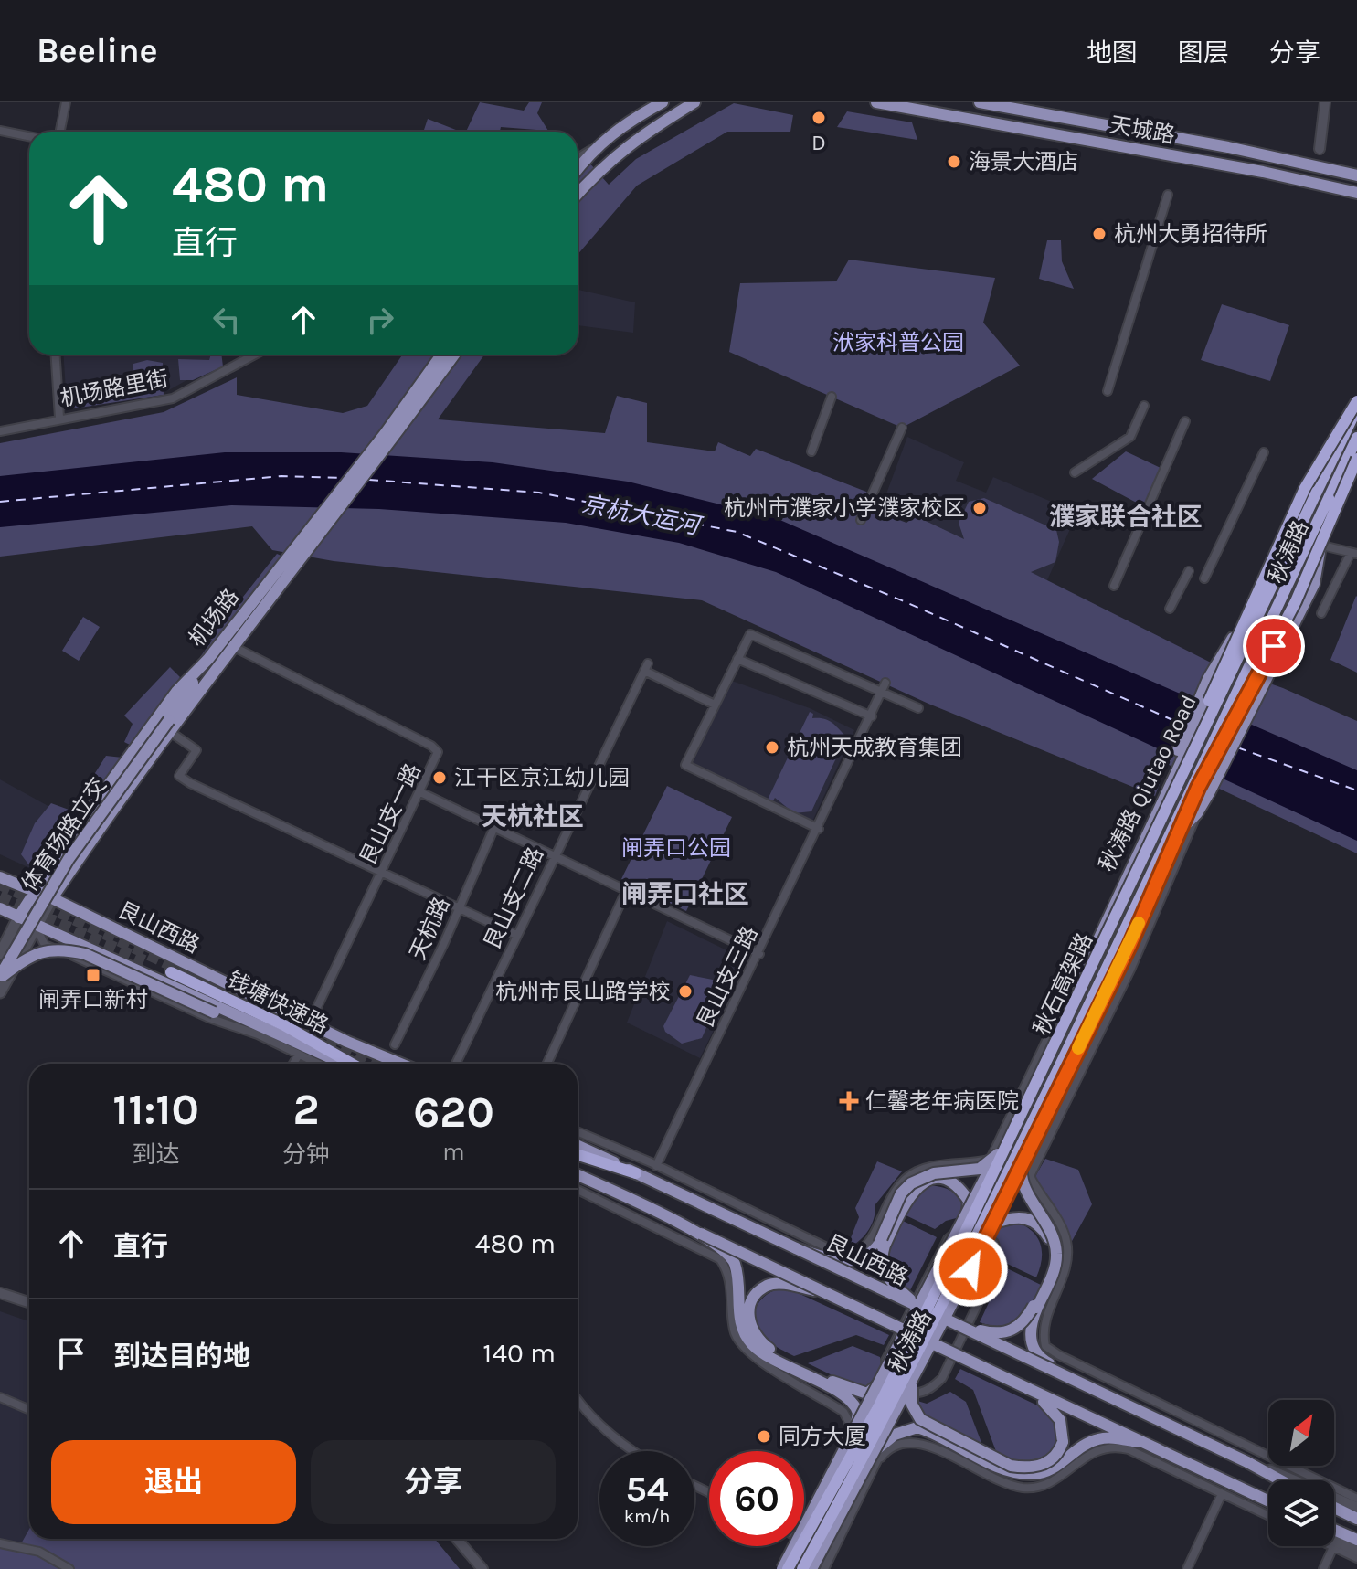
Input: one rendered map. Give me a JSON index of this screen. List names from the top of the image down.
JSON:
{
  "streets": {
    "highway": ["秋石高架路", "钱塘快速路"],
    "main road": [
      "天城路",
      "秋涛路",
      "机场路",
      "秋涛路 Qiutao Road",
      "体育场路立交",
      "艮山西路"
    ],
    "street": [
      "机场路里街",
      "艮山支一路",
      "艮山支二路",
      "天杭路",
      "艮山支三路"
    ]
  },
  "crossings": [
    ["秋涛路", "秋涛路 Qiutao Road"],
    ["机场路", "艮山支一路"],
    ["机场路", "体育场路立交"],
    ["机场路", "艮山西路"],
    ["艮山支一路", "体育场路立交"],
    ["艮山支一路", "艮山西路"]
  ],
  "districts": ["濮家联合社区", "天杭社区", "闸弄口社区"],
  "water": ["京杭大运河"],
  "parks": ["洑家科普公园", "闸弄口公园"],
  "places": {
    "other": [
      "D",
      "海景大酒店",
      "杭州大勇招待所",
      "杭州市濮家小学濮家校区",
      "杭州天成教育集团",
      "江干区京江幼儿园",
      "杭州市艮山路学校",
      "同方大厦"
    ],
    "transit": ["闸弄口新村"],
    "health": ["仁馨老年病医院"]
  },
  "north": "top right",
  "page": {
    "header": "Beeline",
    "nav": ["地图", "图层", "分享"],
    "turn": ["480 m", "直行"],
    "eta": [
      "11:10",
      "到达",
      "2",
      "分钟",
      "620",
      "m"
    ],
    "list": [
      {
        "name": "直行",
        "value": "480 m"
      },
      {
        "name": "到达目的地",
        "value": "140 m"
      }
    ],
    "buttons": ["退出", "分享"],
    "speed": "54 km/h",
    "limit": "60"
  }
}
